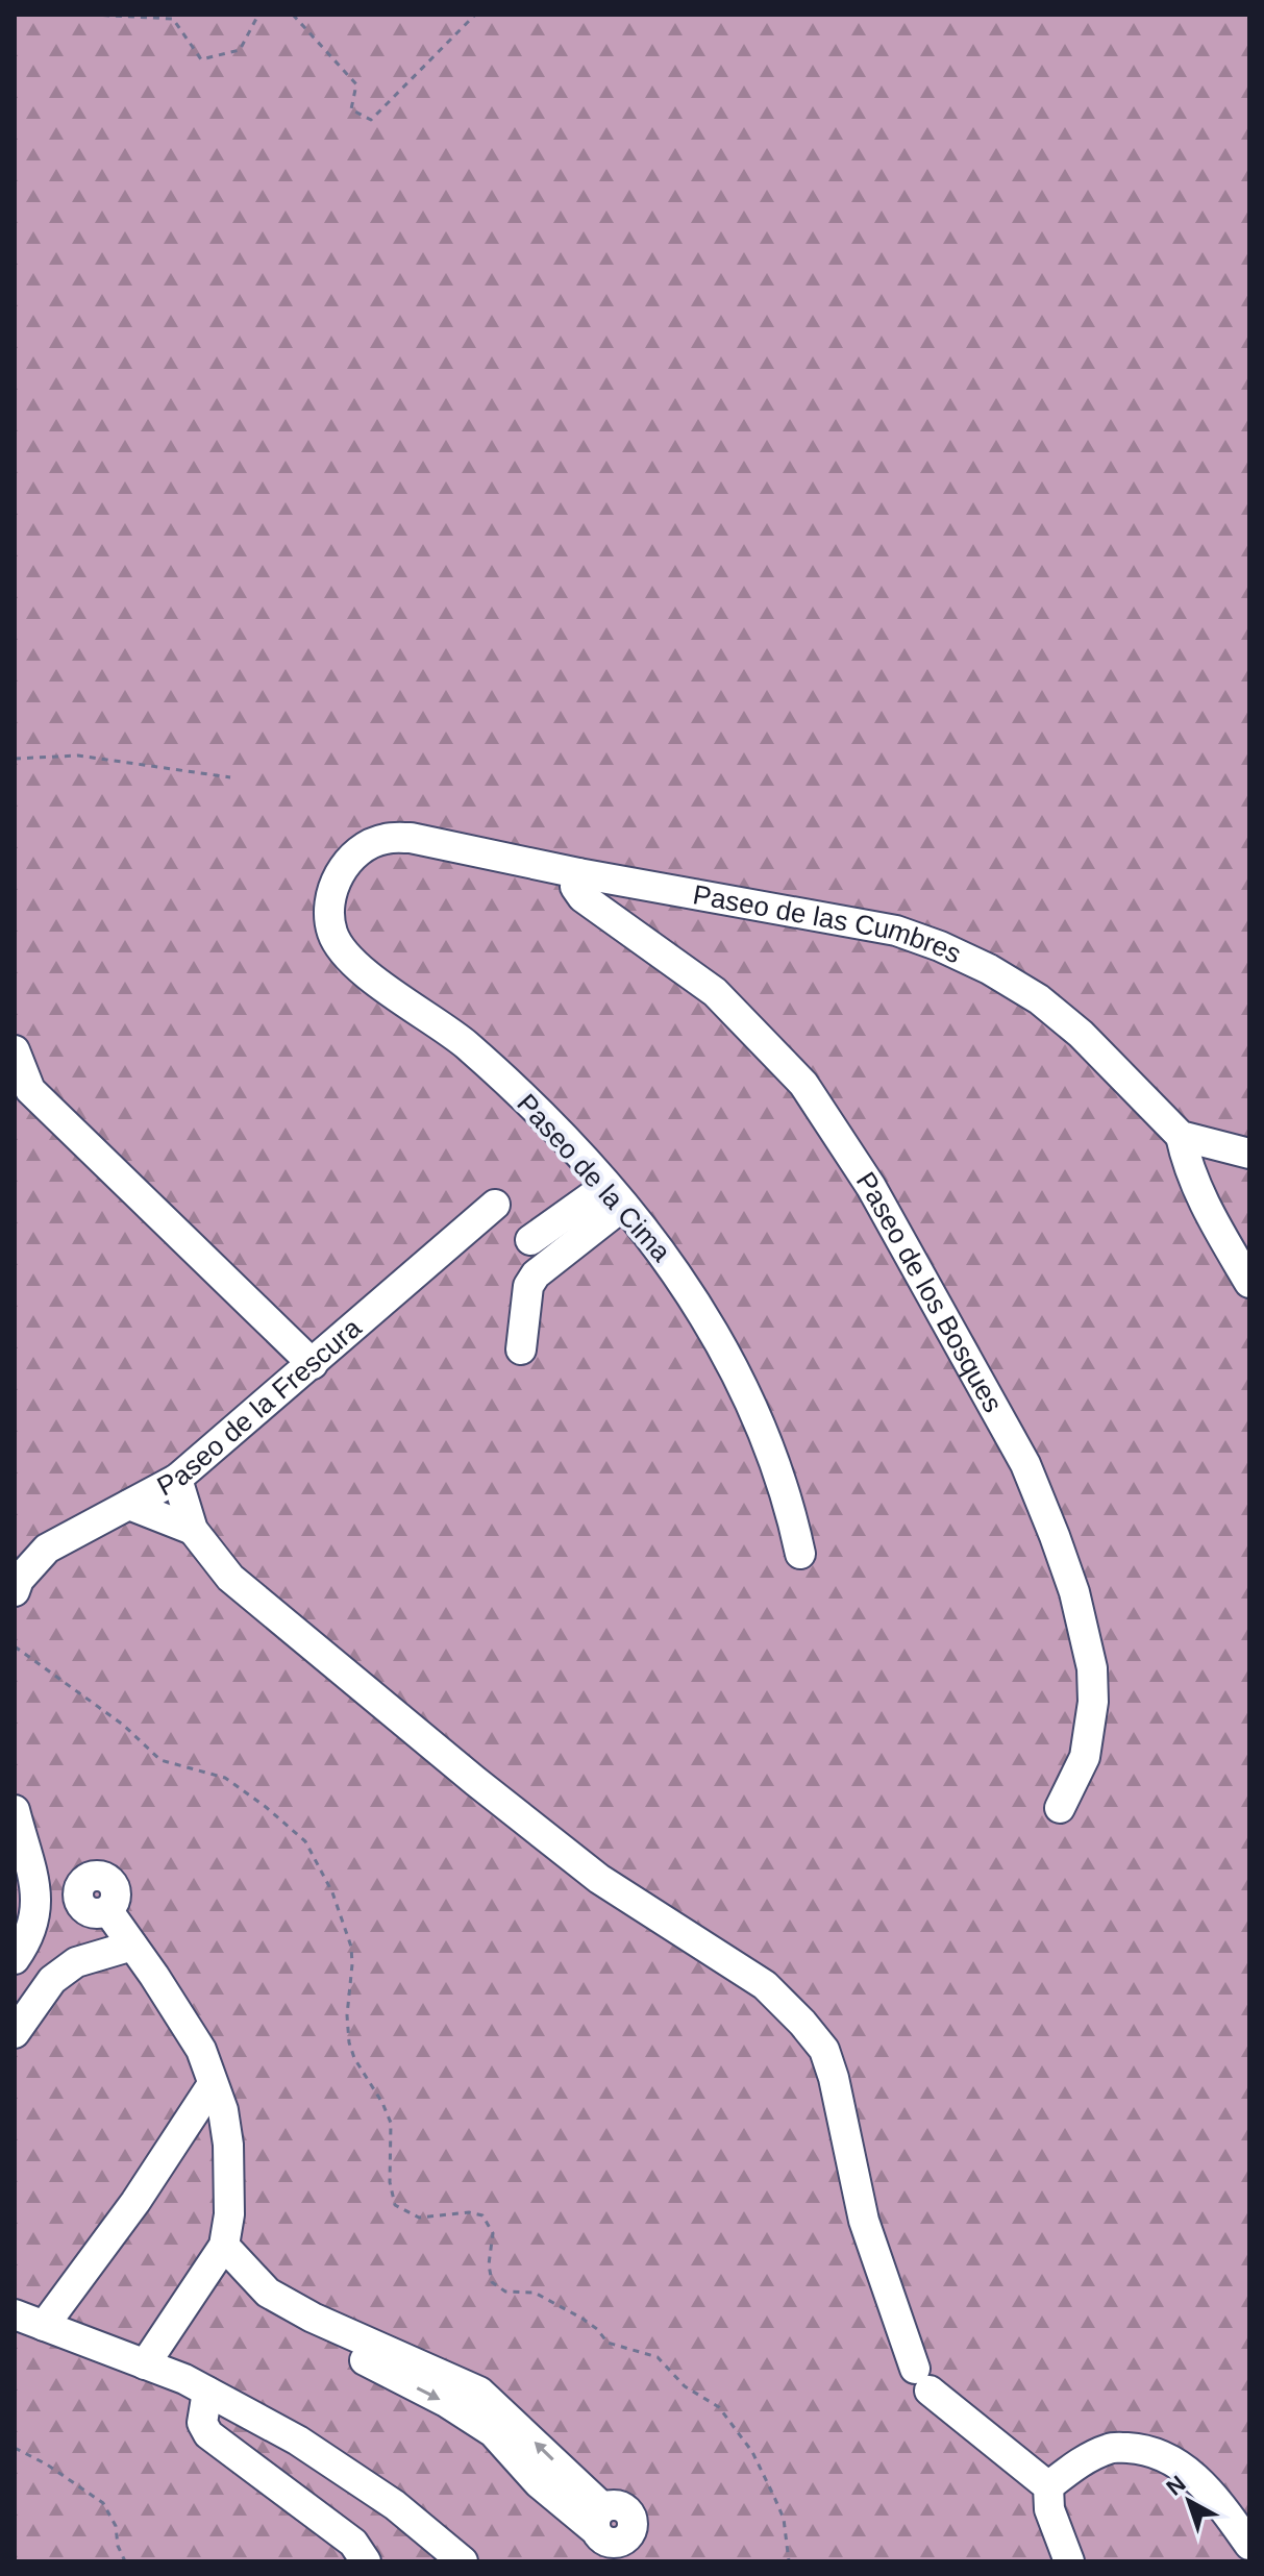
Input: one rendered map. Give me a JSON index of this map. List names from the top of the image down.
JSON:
{
  "streets": {
    "street": [
      "Paseo de las Cumbres",
      "Paseo de la Cima",
      "Paseo de los Bosques",
      "Paseo de la Frescura"
    ]
  },
  "crossings": [
    ["Paseo de las Cumbres", "Paseo de la Cima"],
    ["Paseo de las Cumbres", "Paseo de los Bosques"]
  ],
  "north": "top left"
}
